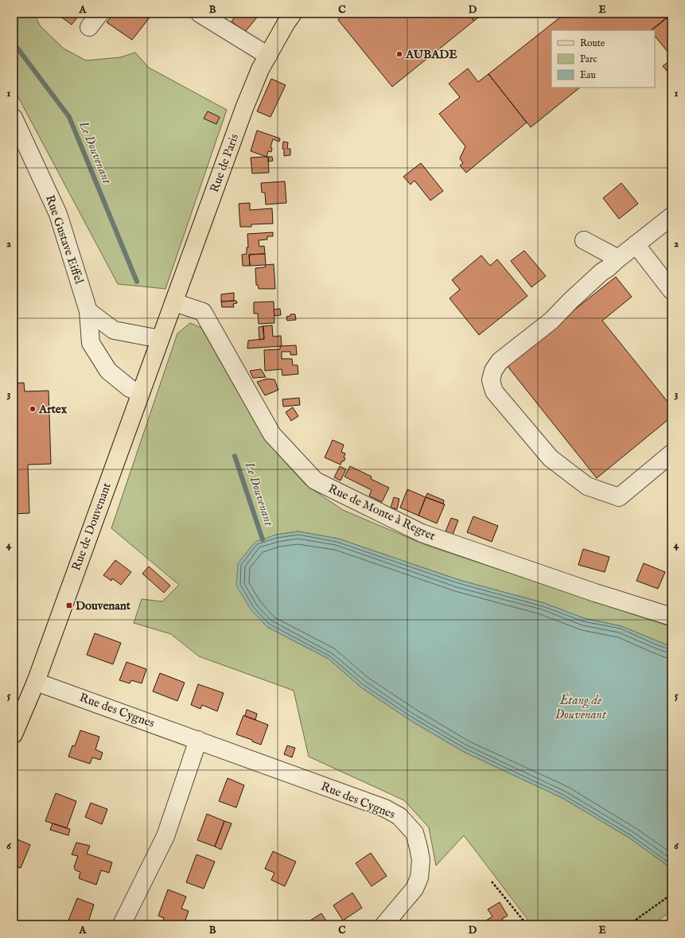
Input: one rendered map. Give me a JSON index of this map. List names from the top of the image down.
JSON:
{
  "streets": {
    "main road": ["Rue de Paris", "Rue de Douvenant"],
    "street": ["Rue Gustave Eiffel", "Rue de Monte à Regret", "Rue des Cygnes"]
  },
  "crossings": [
    ["Rue de Paris", "Rue de Monte à Regret"],
    ["Rue de Paris", "Rue de Douvenant"],
    ["Rue Gustave Eiffel", "Rue de Douvenant"],
    ["Rue de Douvenant", "Rue des Cygnes"]
  ],
  "water": ["Le Douvenant", "Étang de Douvenant"],
  "places": {
    "other": ["AUBADE", "Artex"],
    "transit": ["Douvenant"]
  },
  "legend": ["Route", "Parc", "Eau"],
  "grid": {
    "columns": [
      "A",
      "B",
      "C",
      "D",
      "E"
    ],
    "rows": [
      "1",
      "2",
      "3",
      "4",
      "5",
      "6"
    ]
  }
}
